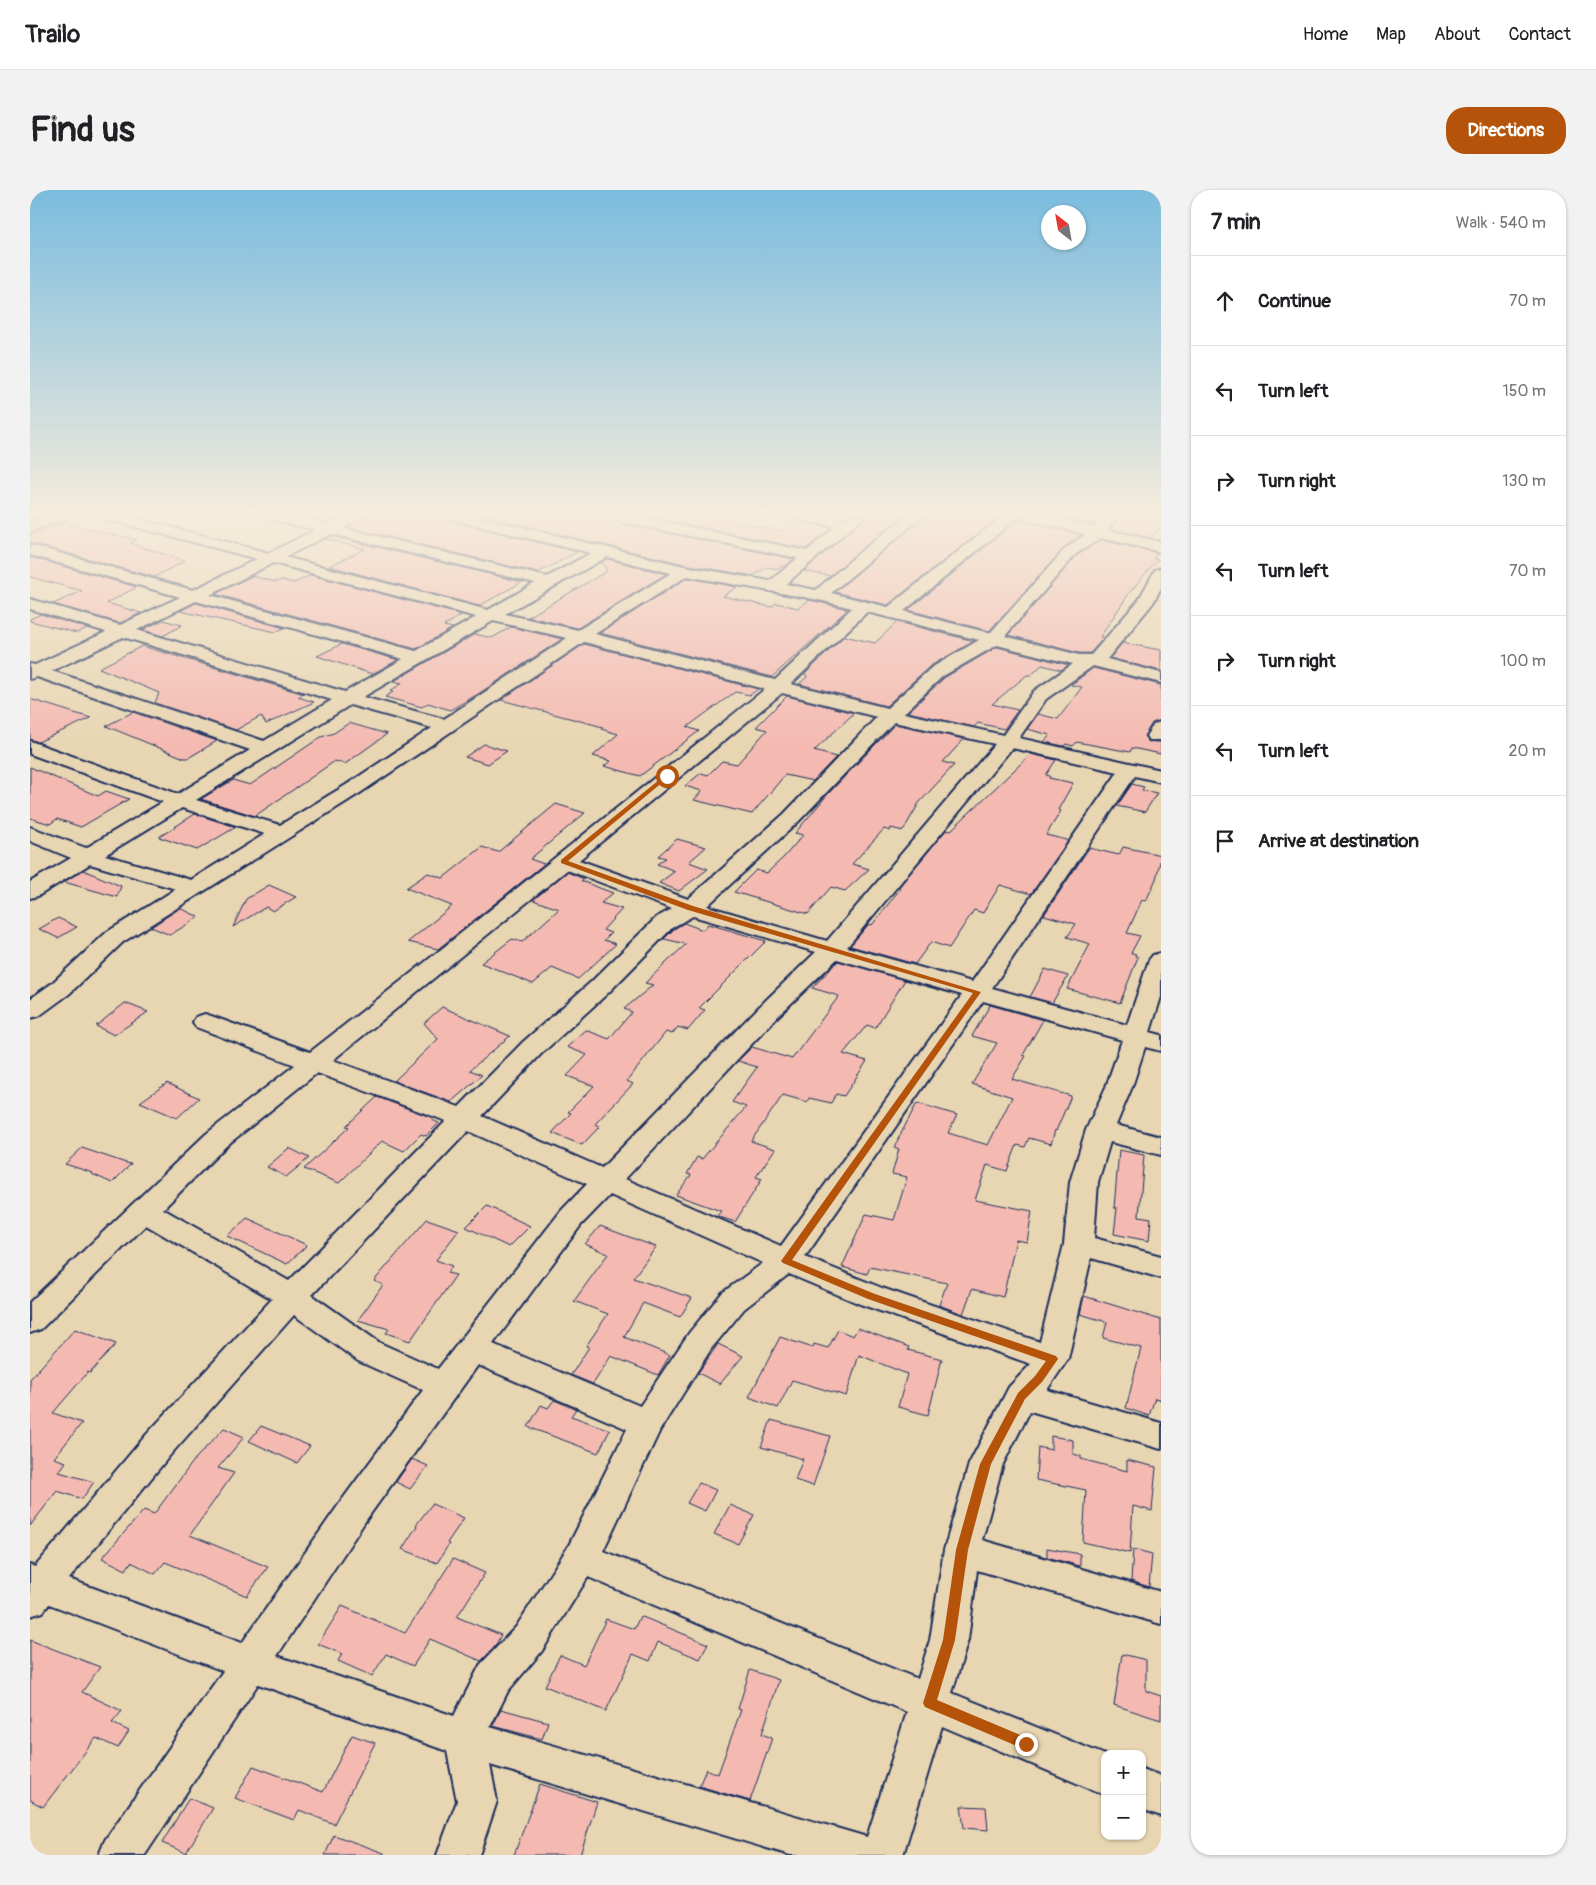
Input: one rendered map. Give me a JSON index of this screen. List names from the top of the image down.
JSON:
{
  "north": "top left",
  "page": {
    "header": "Trailo",
    "nav": [
      "Home",
      "Map",
      "About",
      "Contact"
    ],
    "buttons": "Directions",
    "title": "Find us",
    "heading": ["7 min", "Walk · 540 m"],
    "list": [
      ["Continue", "70 m"],
      ["Turn left", "150 m"],
      ["Turn right", "130 m"],
      ["Turn left", "70 m"],
      ["Turn right", "100 m"],
      ["Turn left", "20 m"],
      "Arrive at destination"
    ],
    "map_buttons": ["+", "−"]
  }
}
